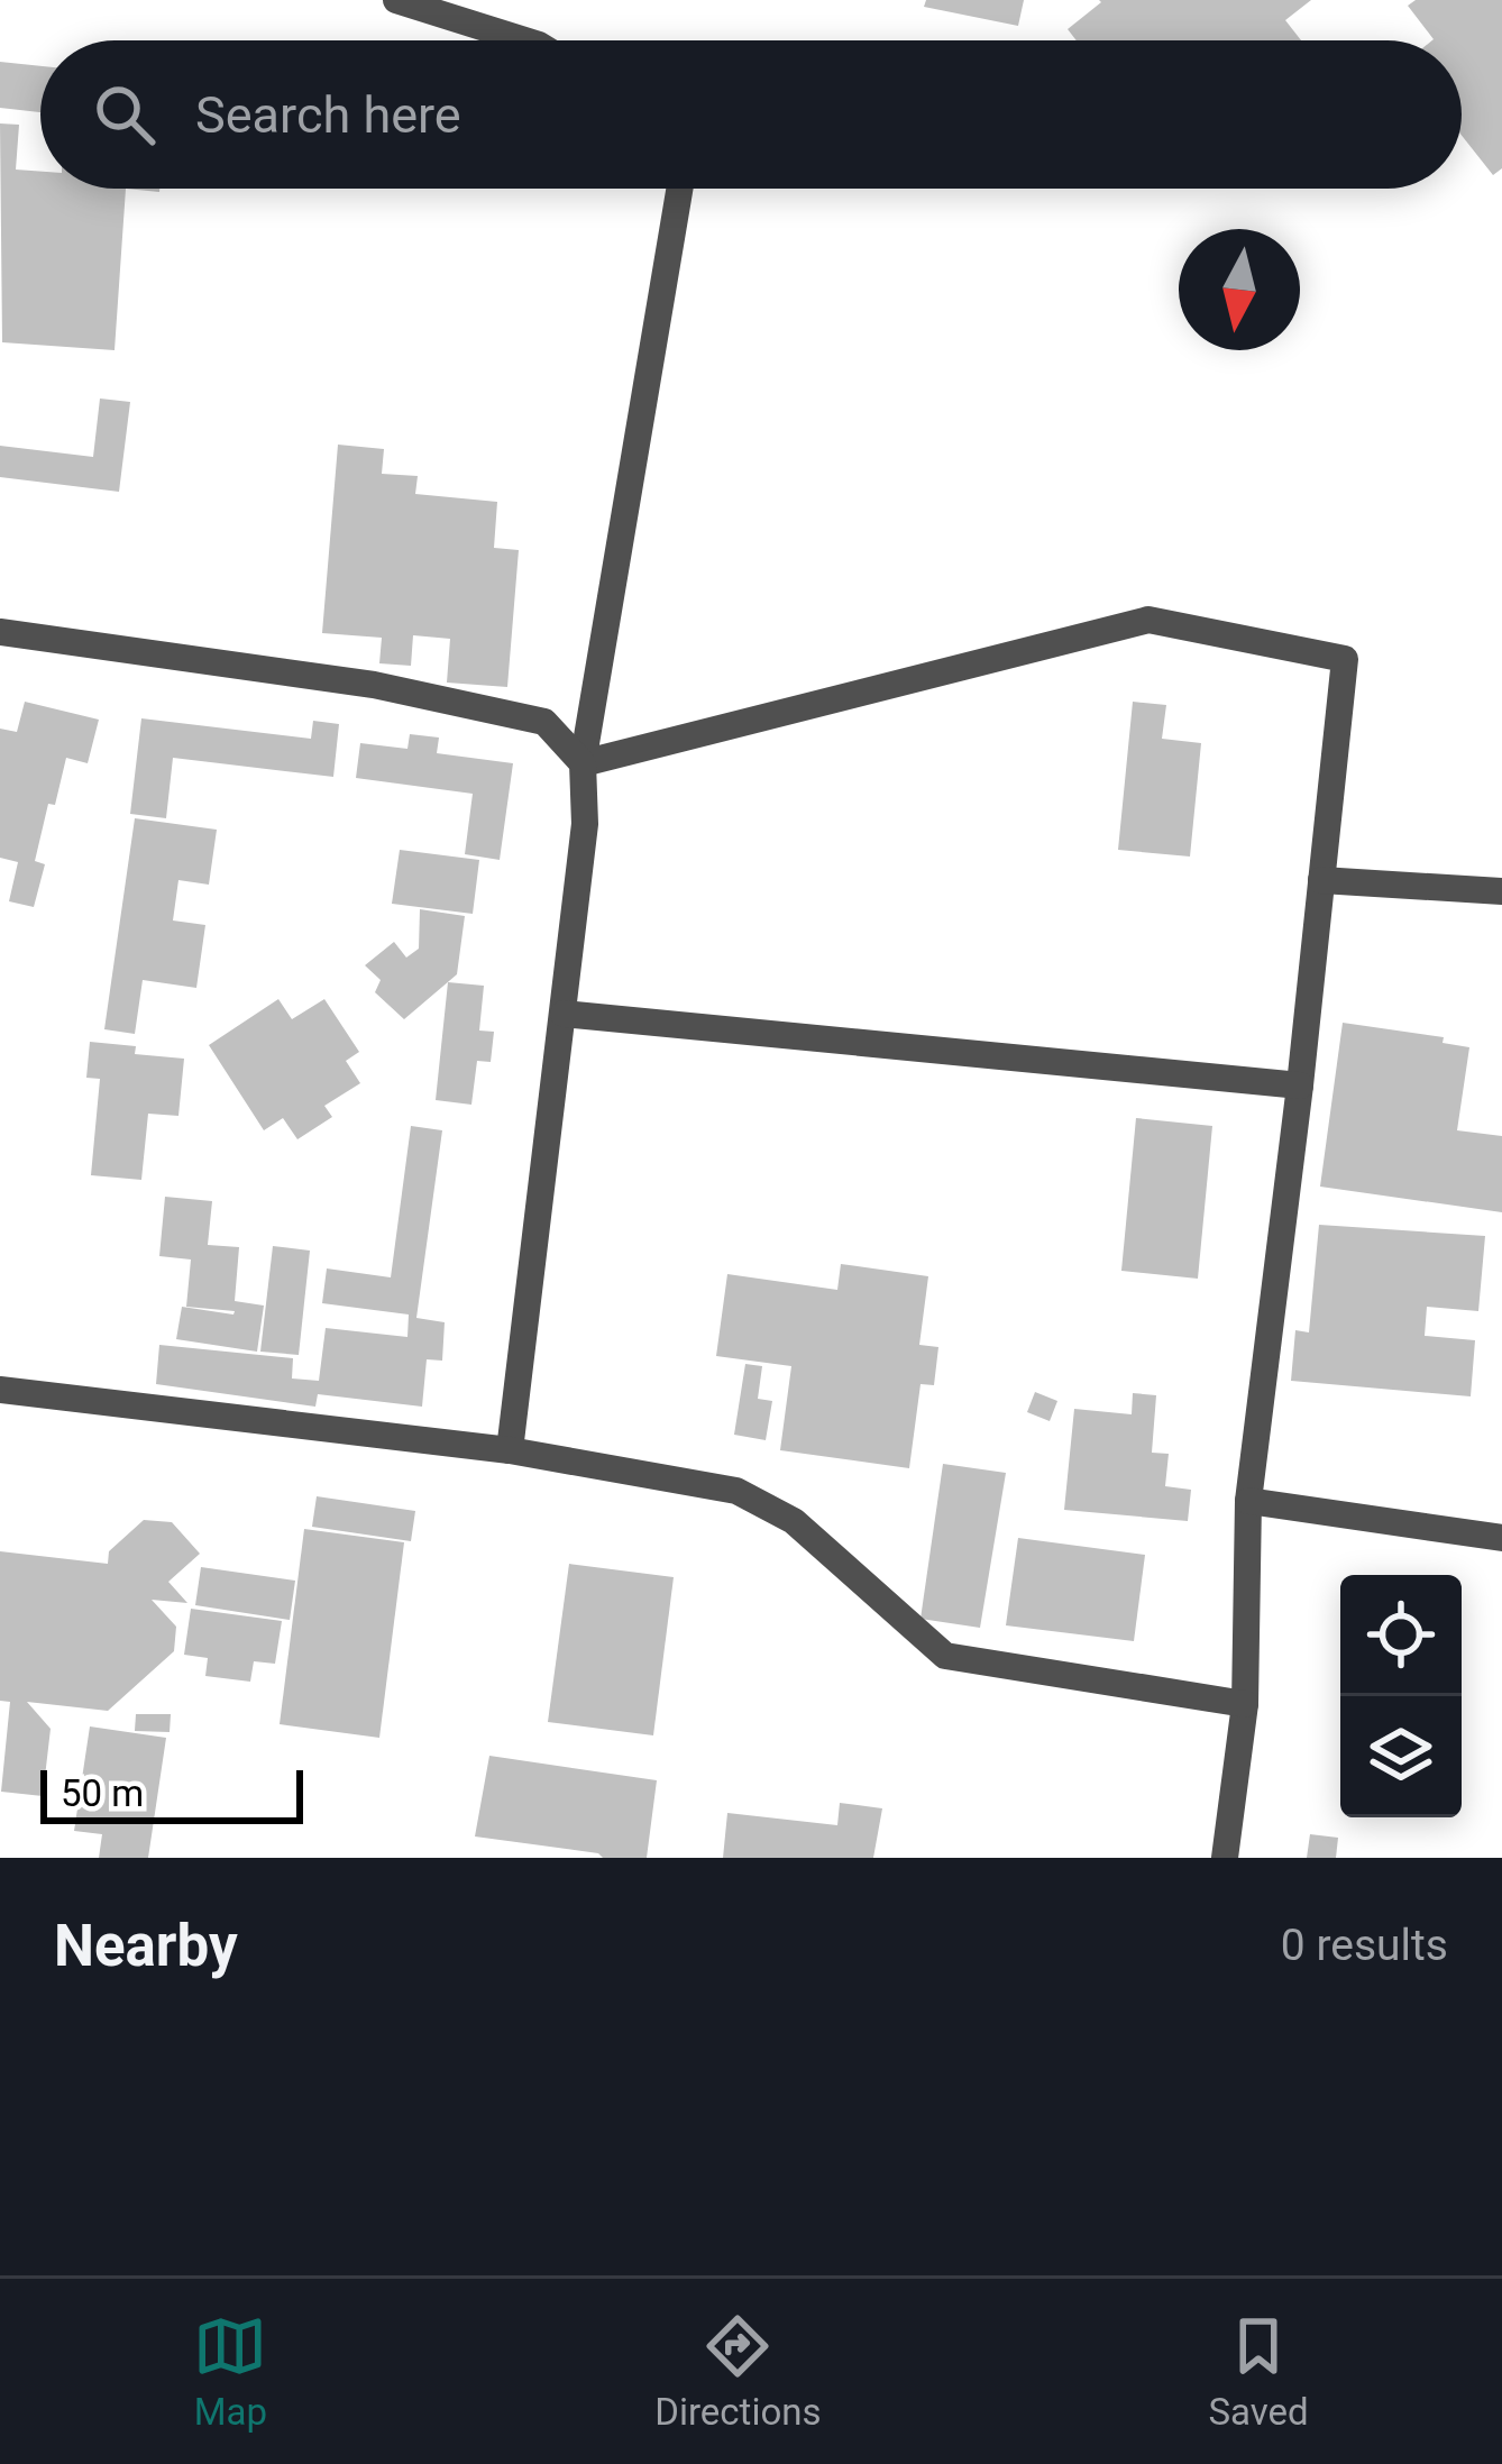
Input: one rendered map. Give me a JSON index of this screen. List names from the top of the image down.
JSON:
{
  "scale_bar": "50 m",
  "north": "bottom",
  "page": {
    "search": "Search here",
    "scale": "50 m",
    "heading": ["Nearby", "0 results"],
    "nav": ["Map", "Directions", "Saved"]
  }
}
